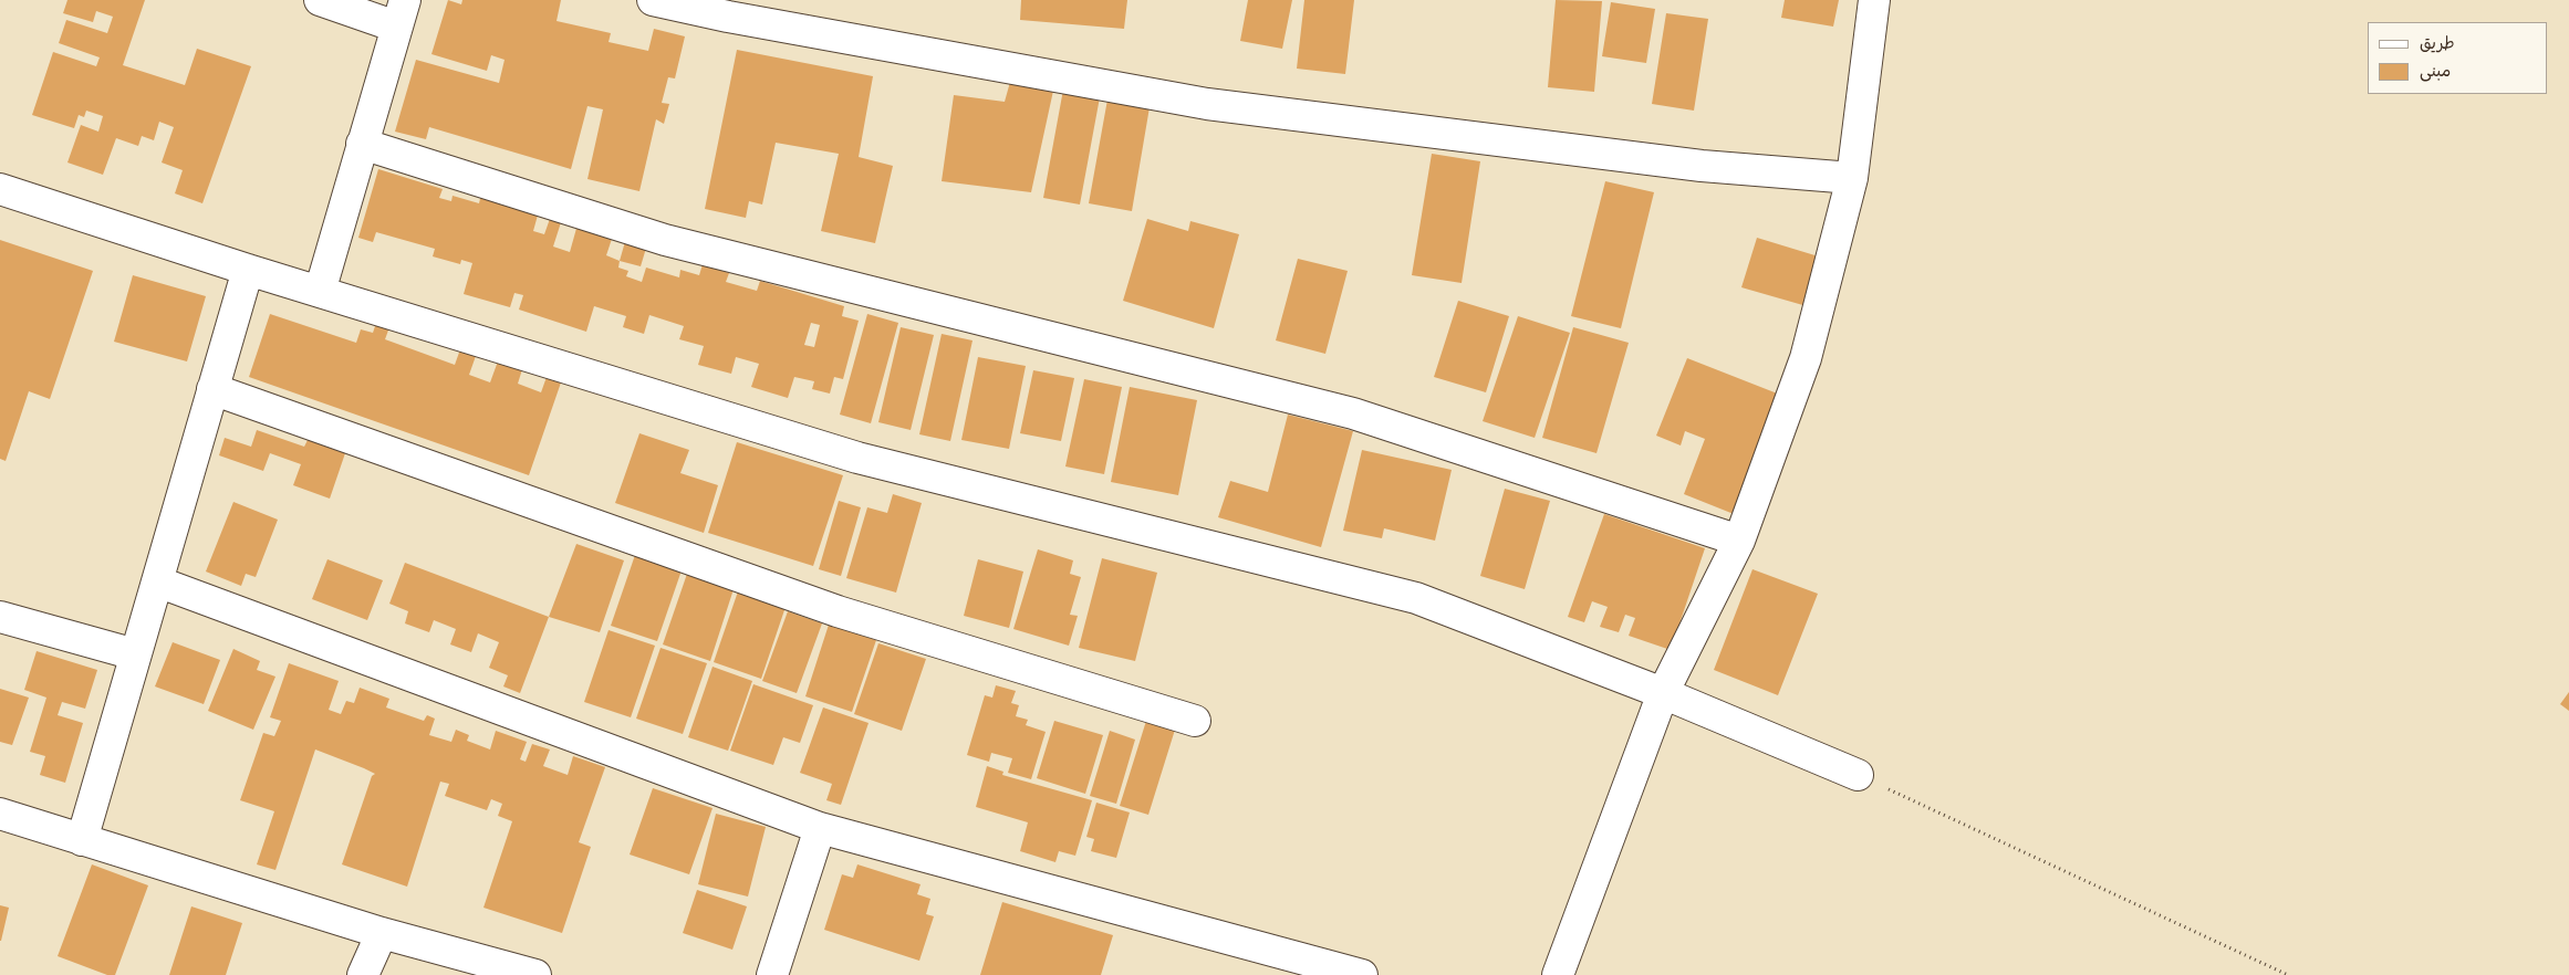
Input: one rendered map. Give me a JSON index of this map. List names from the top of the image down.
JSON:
{
  "legend": ["طريق", "مبنى"]
}
